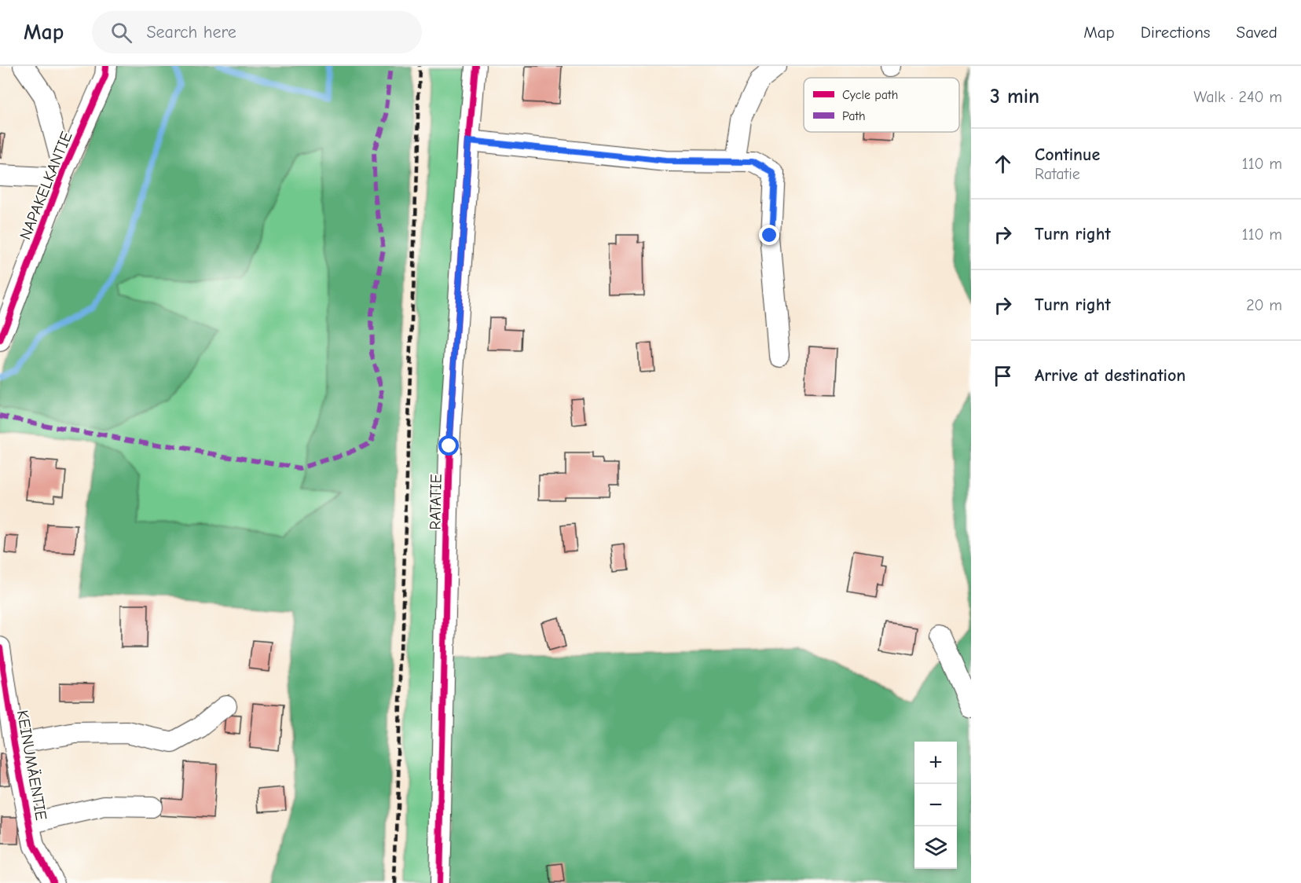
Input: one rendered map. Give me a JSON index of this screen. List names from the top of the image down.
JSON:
{
  "streets": {
    "street": ["NAPAKELKANTIE", "RATATIE", "KEINUMÄENTIE"]
  },
  "legend": ["Cycle path", "Path"],
  "page": {
    "header": "Map",
    "search": "Search here",
    "nav": ["Map", "Directions", "Saved"],
    "heading": ["3 min", "Walk · 240 m"],
    "list": [
      ["Continue", "Ratatie", "110 m"],
      ["Turn right", "110 m"],
      ["Turn right", "20 m"],
      "Arrive at destination"
    ],
    "map_buttons": ["+", "−"]
  }
}
